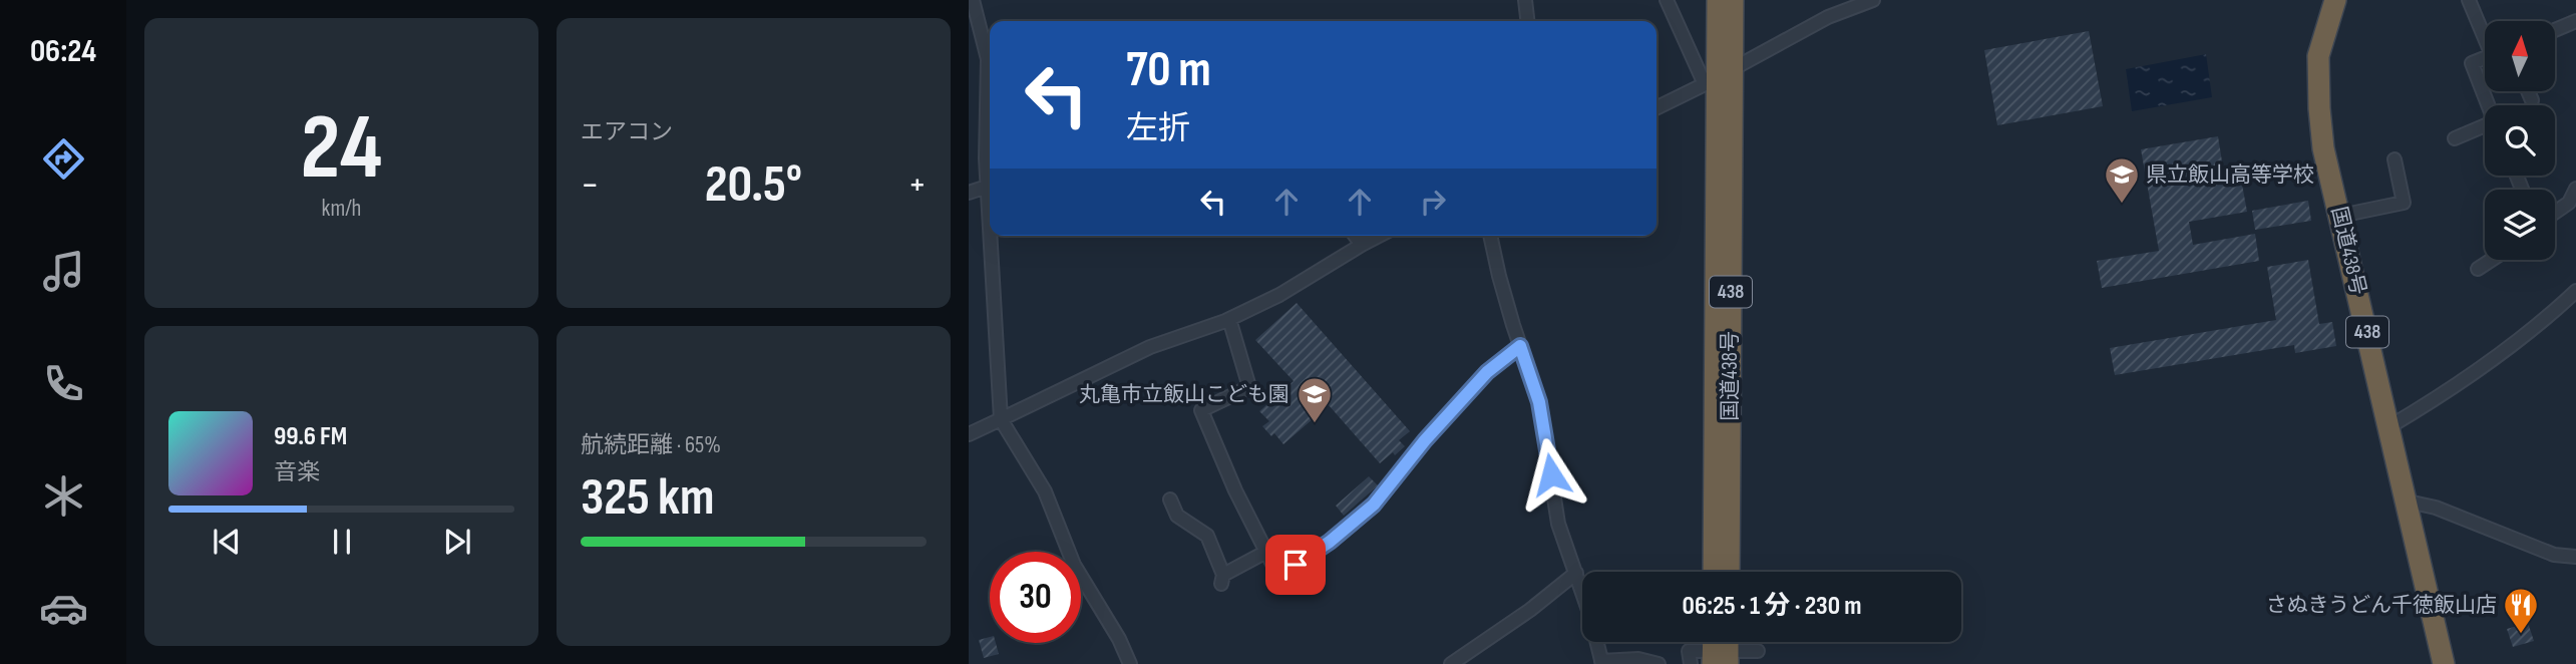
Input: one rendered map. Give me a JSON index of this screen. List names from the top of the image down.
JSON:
{
  "streets": {
    "highway": ["国道438号", "438"]
  },
  "places": {
    "school or university": ["県立飯山高等学校", "丸亀市立飯山こども園"],
    "restaurant": ["さぬきうどん千徳飯山店"]
  },
  "north": "top",
  "page": {
    "tabs": "06:24",
    "tile": [
      ["24", "km/h"],
      "エアコン",
      ["航続距離 · 65%", "325 km"]
    ],
    "turn": ["70 m", "左折"],
    "heat": ["−", "20.5°", "+"],
    "song": ["99.6 FM", "音楽"],
    "limit": "30",
    "trip": "06:25 · 1 分 · 230 m"
  }
}
